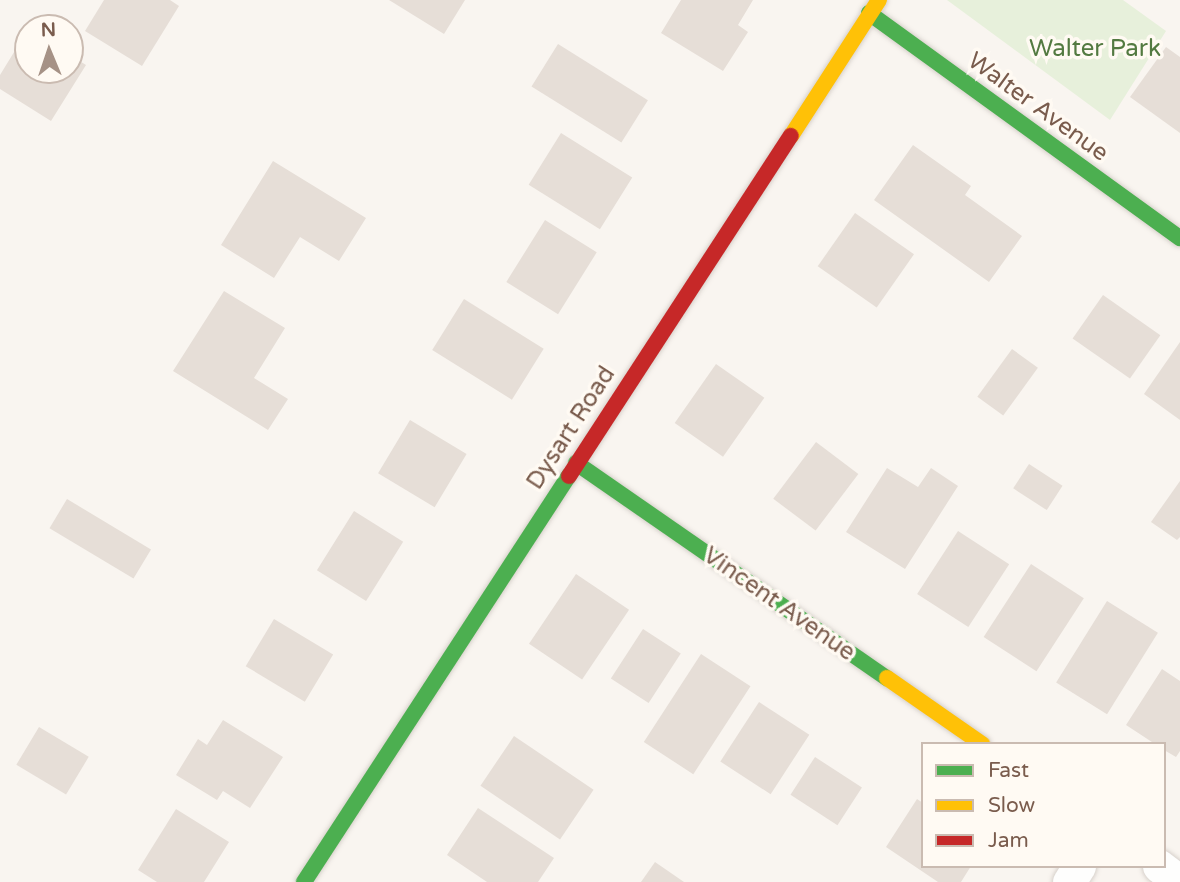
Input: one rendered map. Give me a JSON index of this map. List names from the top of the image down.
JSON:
{
  "streets": {
    "street": ["Walter Avenue", "Dysart Road", "Vincent Avenue"]
  },
  "crossings": [
    ["Walter Avenue", "Dysart Road"],
    ["Dysart Road", "Vincent Avenue"]
  ],
  "parks": ["Walter Park"],
  "legend": ["Fast", "Slow", "Jam"],
  "north": "top"
}
